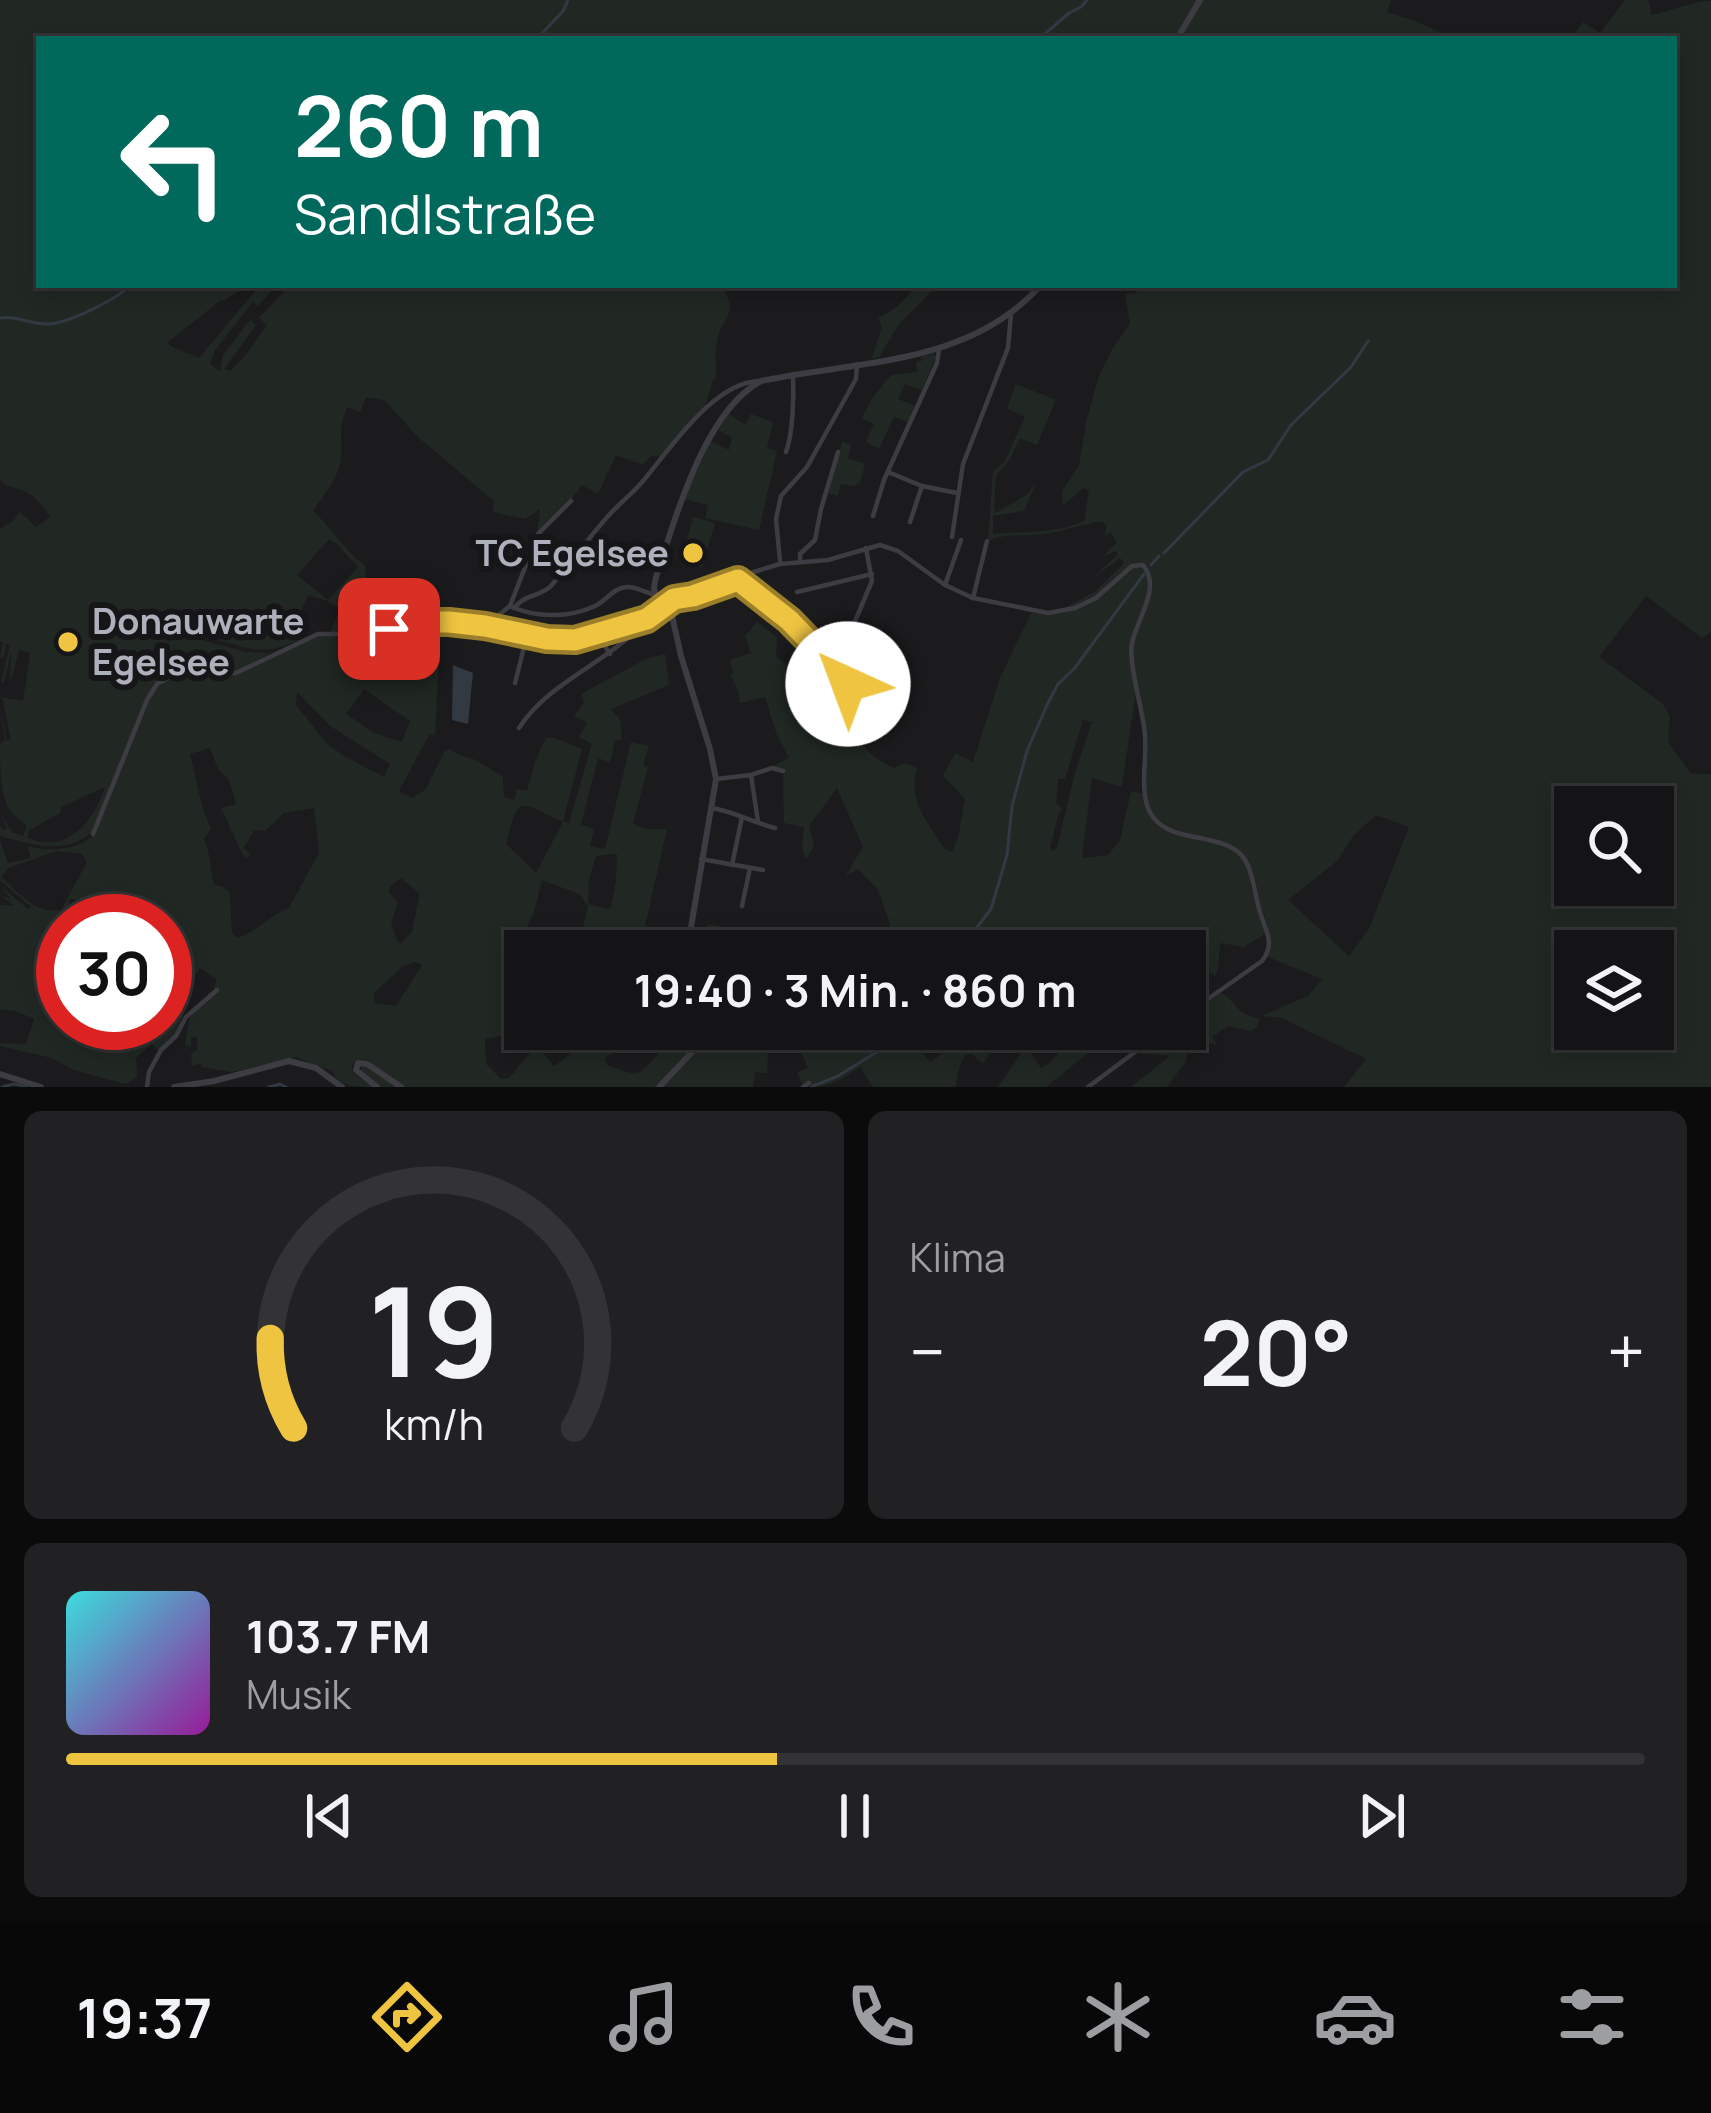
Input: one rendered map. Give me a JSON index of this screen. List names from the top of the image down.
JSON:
{
  "places": ["TC Egelsee", "Donauwarte Egelsee"],
  "page": {
    "turn": ["260 m", "Sandlstraße"],
    "limit": "30",
    "trip": "19:40 · 3 Min. · 860 m",
    "tile": "Klima",
    "heat": ["−", "20°", "+"],
    "song": ["103.7 FM", "Musik"],
    "tabs": "19:37",
    "gauge": ["19", "km/h"]
  }
}
